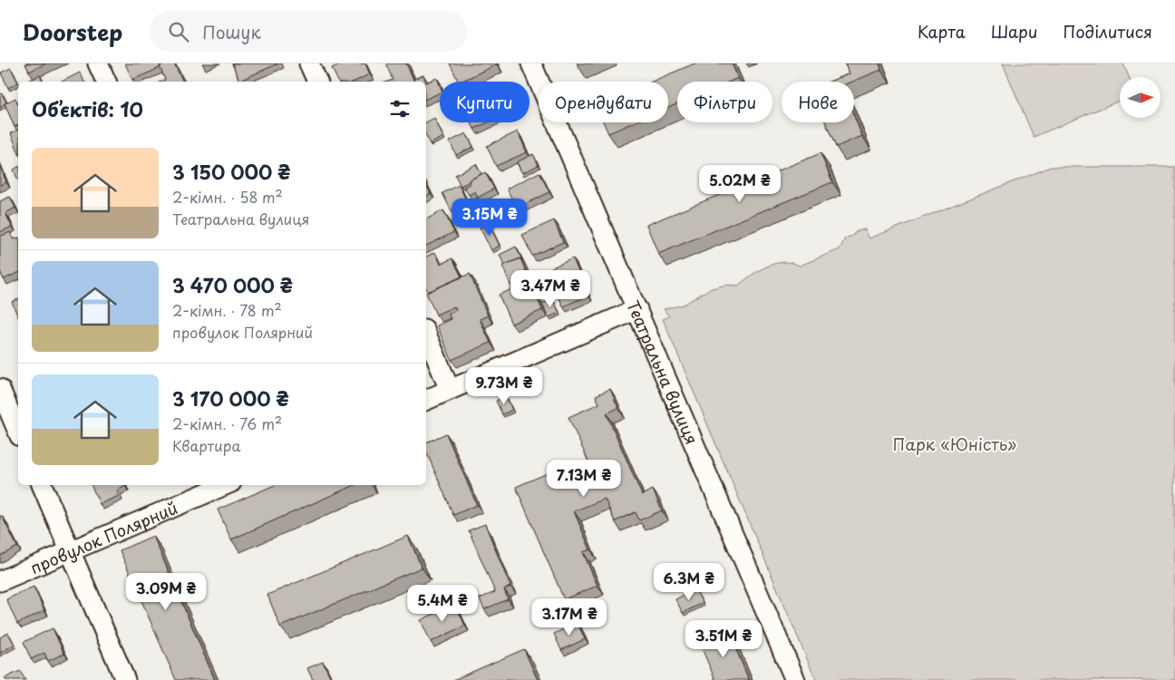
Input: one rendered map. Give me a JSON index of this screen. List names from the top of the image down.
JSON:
{
  "streets": {
    "street": ["Театральна вулиця", "провулок Полярний"]
  },
  "parks": ["Парк «Юність»"],
  "north": "right",
  "page": {
    "header": "Doorstep",
    "search": "Пошук",
    "nav": ["Карта", "Шари", "Поділитися"],
    "chip": [
      "Купити",
      "Орендувати",
      "Фільтри",
      "Нове"
    ],
    "heading": "Об’єктів: 10",
    "list": [
      {
        "name": "3 150 000 ₴",
        "note": "2-кімн. · 58 m² · Театральна вулиця"
      },
      {
        "name": "3 470 000 ₴",
        "note": "2-кімн. · 78 m² · провулок Полярний"
      },
      {
        "name": "3 170 000 ₴",
        "note": "2-кімн. · 76 m² · Квартира"
      }
    ],
    "price": [
      "5.02M ₴",
      "3.15M ₴",
      "3.47M ₴",
      "9.73M ₴",
      "7.13M ₴",
      "6.3M ₴",
      "3.09M ₴",
      "5.4M ₴",
      "3.17M ₴",
      "3.51M ₴"
    ]
  }
}
